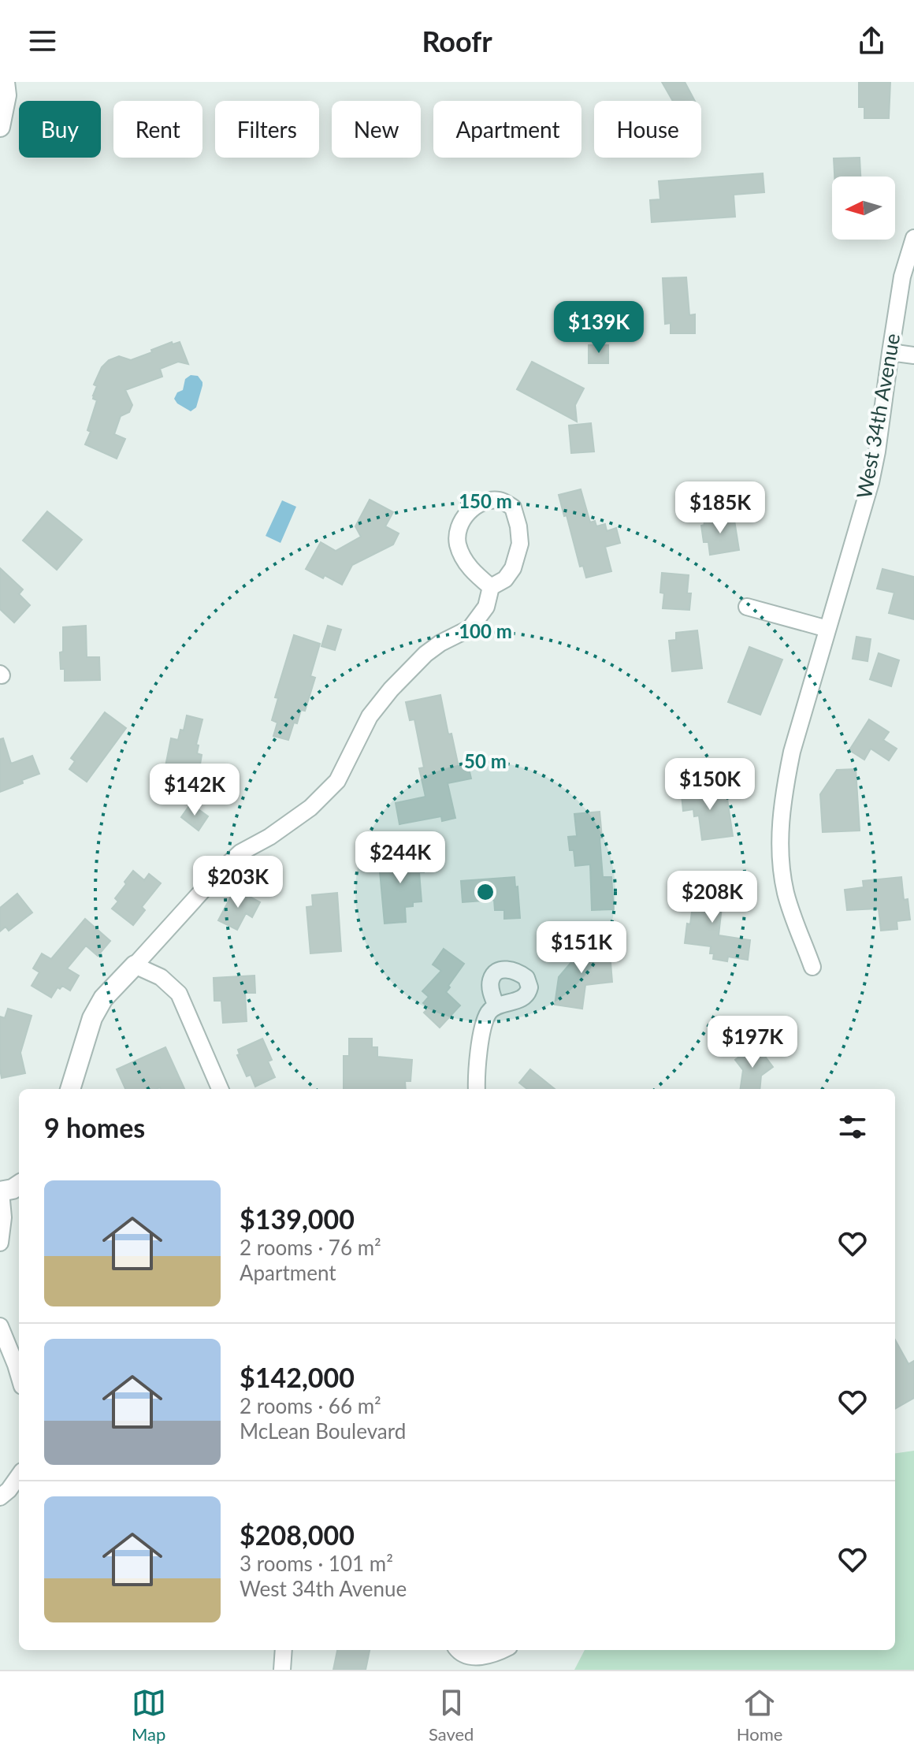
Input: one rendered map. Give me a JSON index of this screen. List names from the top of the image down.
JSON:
{
  "streets": {
    "street": ["West 34th Avenue"]
  },
  "north": "left",
  "page": {
    "header": "Roofr",
    "chip": [
      "Buy",
      "Rent",
      "Filters",
      "New",
      "Apartment",
      "House"
    ],
    "price": [
      "$139K",
      "$185K",
      "$150K",
      "$142K",
      "$244K",
      "$203K",
      "$208K",
      "$151K",
      "$197K"
    ],
    "heading": "9 homes",
    "list": [
      {
        "name": "$139,000",
        "note": "2 rooms · 76 m² · Apartment"
      },
      {
        "name": "$142,000",
        "note": "2 rooms · 66 m² · McLean Boulevard"
      },
      {
        "name": "$208,000",
        "note": "3 rooms · 101 m² · West 34th Avenue"
      }
    ],
    "tabs": ["Map", "Saved", "Home"]
  },
  "rings": ["150 m", "100 m", "50 m"]
}
